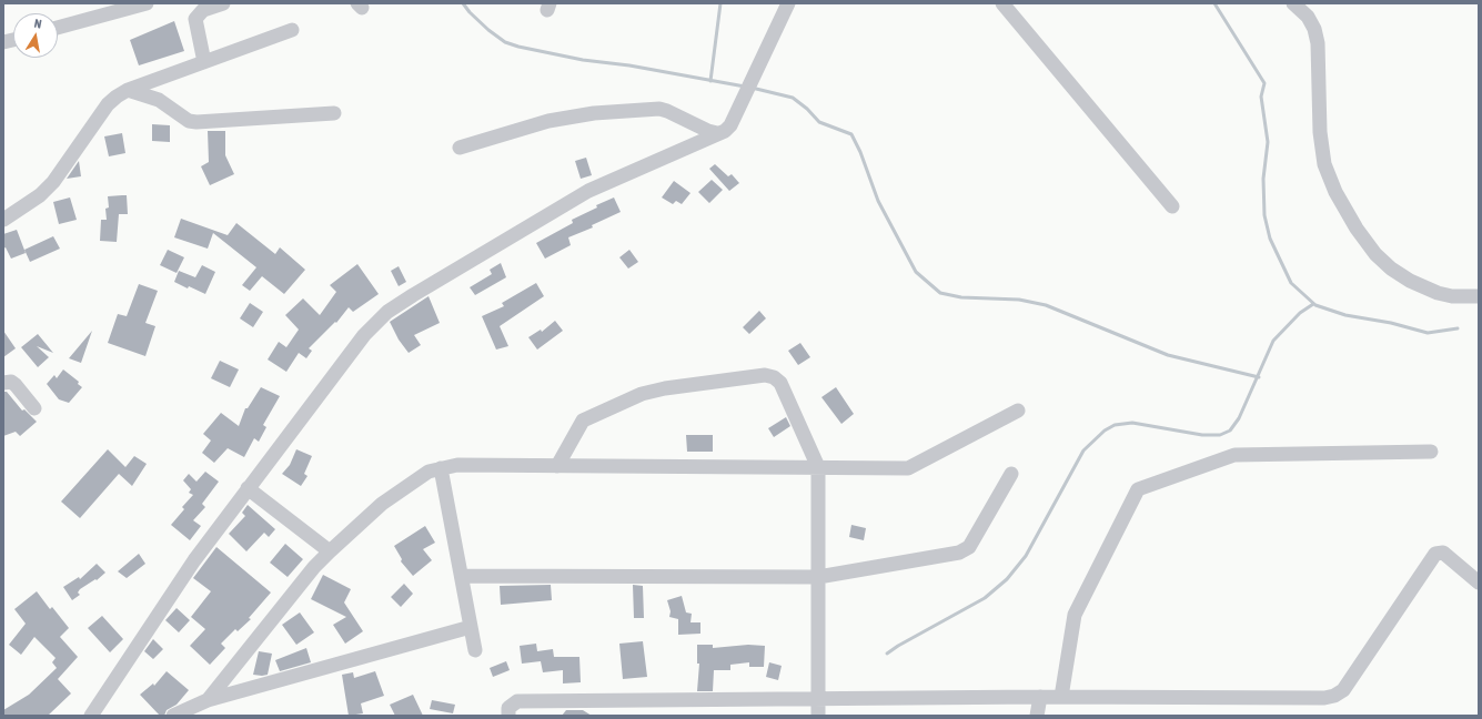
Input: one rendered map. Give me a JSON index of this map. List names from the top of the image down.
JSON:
{
  "north": "top"
}
